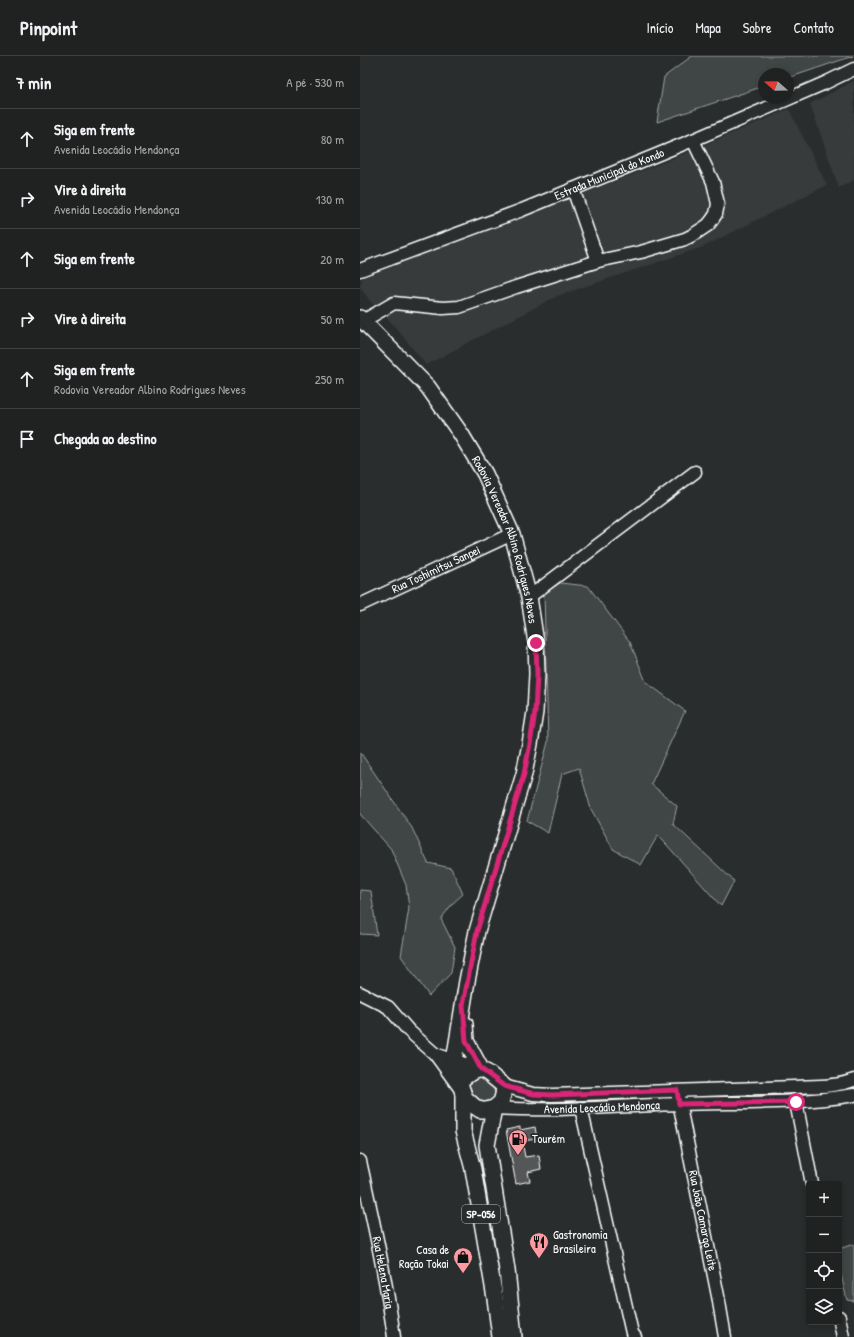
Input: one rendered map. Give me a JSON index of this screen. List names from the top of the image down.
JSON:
{
  "streets": {
    "main road": ["Rodovia Vereador Albino Rodrigues Neves", "SP-056"],
    "street": [
      "Estrada Municipal do Kondo",
      "Rua Toshimitsu Sanpei",
      "Avenida Leocádio Mendonça",
      "Rua João Camargo Leite",
      "Rua Helena Maria"
    ]
  },
  "crossings": [
    ["Rodovia Vereador Albino Rodrigues Neves", "Rua Toshimitsu Sanpei"],
    ["Rodovia Vereador Albino Rodrigues Neves", "Avenida Leocádio Mendonça"],
    ["Avenida Leocádio Mendonça", "Rua João Camargo Leite"]
  ],
  "places": {
    "fuel station": ["Tourém"],
    "restaurant": ["Gastronomia Brasileira"],
    "shop": ["Casa de Ração Tokai"]
  },
  "north": "left",
  "page": {
    "header": "Pinpoint",
    "nav": [
      "Início",
      "Mapa",
      "Sobre",
      "Contato"
    ],
    "heading": ["7 min", "A pé · 530 m"],
    "list": [
      ["Siga em frente", "Avenida Leocádio Mendonça", "80 m"],
      ["Vire à direita", "Avenida Leocádio Mendonça", "130 m"],
      ["Siga em frente", "20 m"],
      ["Vire à direita", "50 m"],
      ["Siga em frente", "Rodovia Vereador Albino Rodrigues Neves", "250 m"],
      "Chegada ao destino"
    ],
    "map_buttons": ["+", "−"]
  }
}
